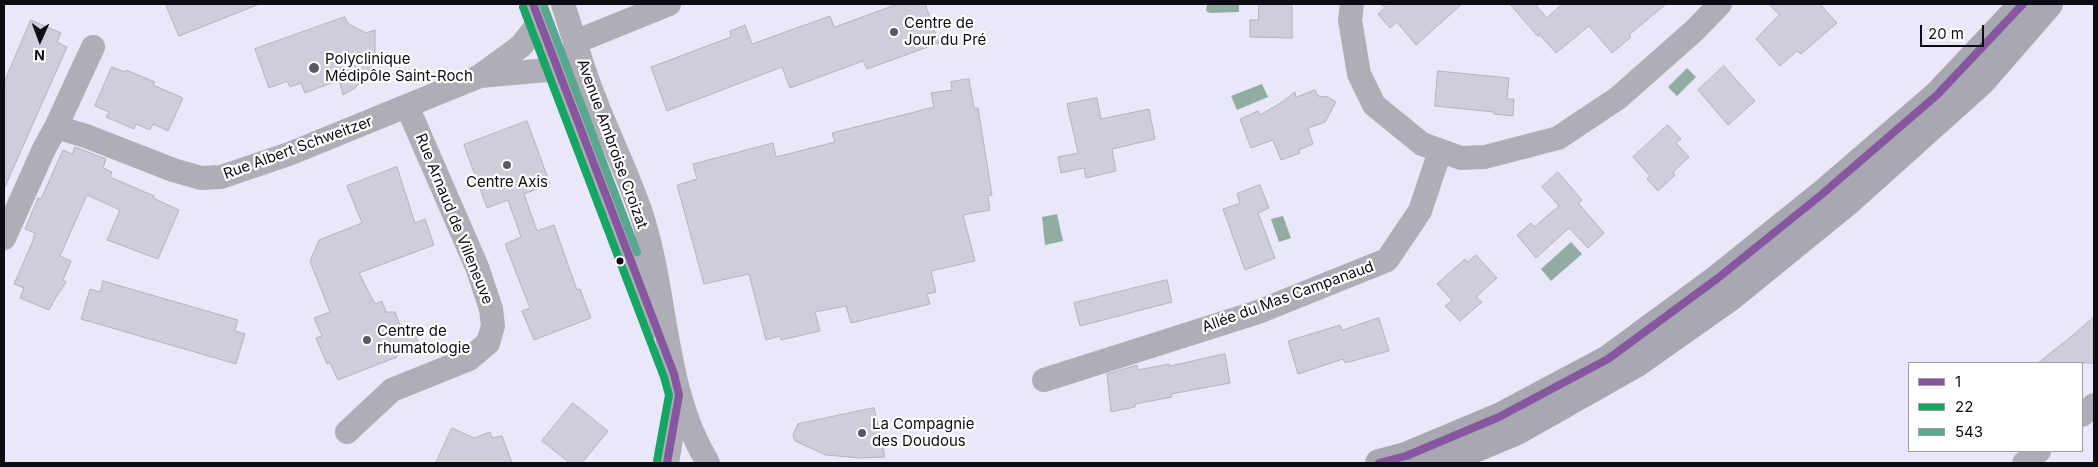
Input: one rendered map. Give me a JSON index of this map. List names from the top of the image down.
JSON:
{
  "streets": {
    "street": [
      "Avenue Ambroise Croizat",
      "Rue Albert Schweitzer",
      "Rue Arnaud de Villeneuve",
      "Allée du Mas Campanaud"
    ]
  },
  "crossings": [
    ["Avenue Ambroise Croizat", "Rue Albert Schweitzer"],
    ["Rue Albert Schweitzer", "Rue Arnaud de Villeneuve"]
  ],
  "places": [
    "Centre de Jour du Pré",
    "Polyclinique Médipôle Saint-Roch",
    "Centre Axis",
    "Centre de rhumatologie",
    "La Compagnie des Doudous"
  ],
  "lines": ["transit line 1", "transit line 543", "transit line 22"],
  "legend": ["1", "22", "543"],
  "scale_bar": "20 m",
  "north": "bottom"
}
